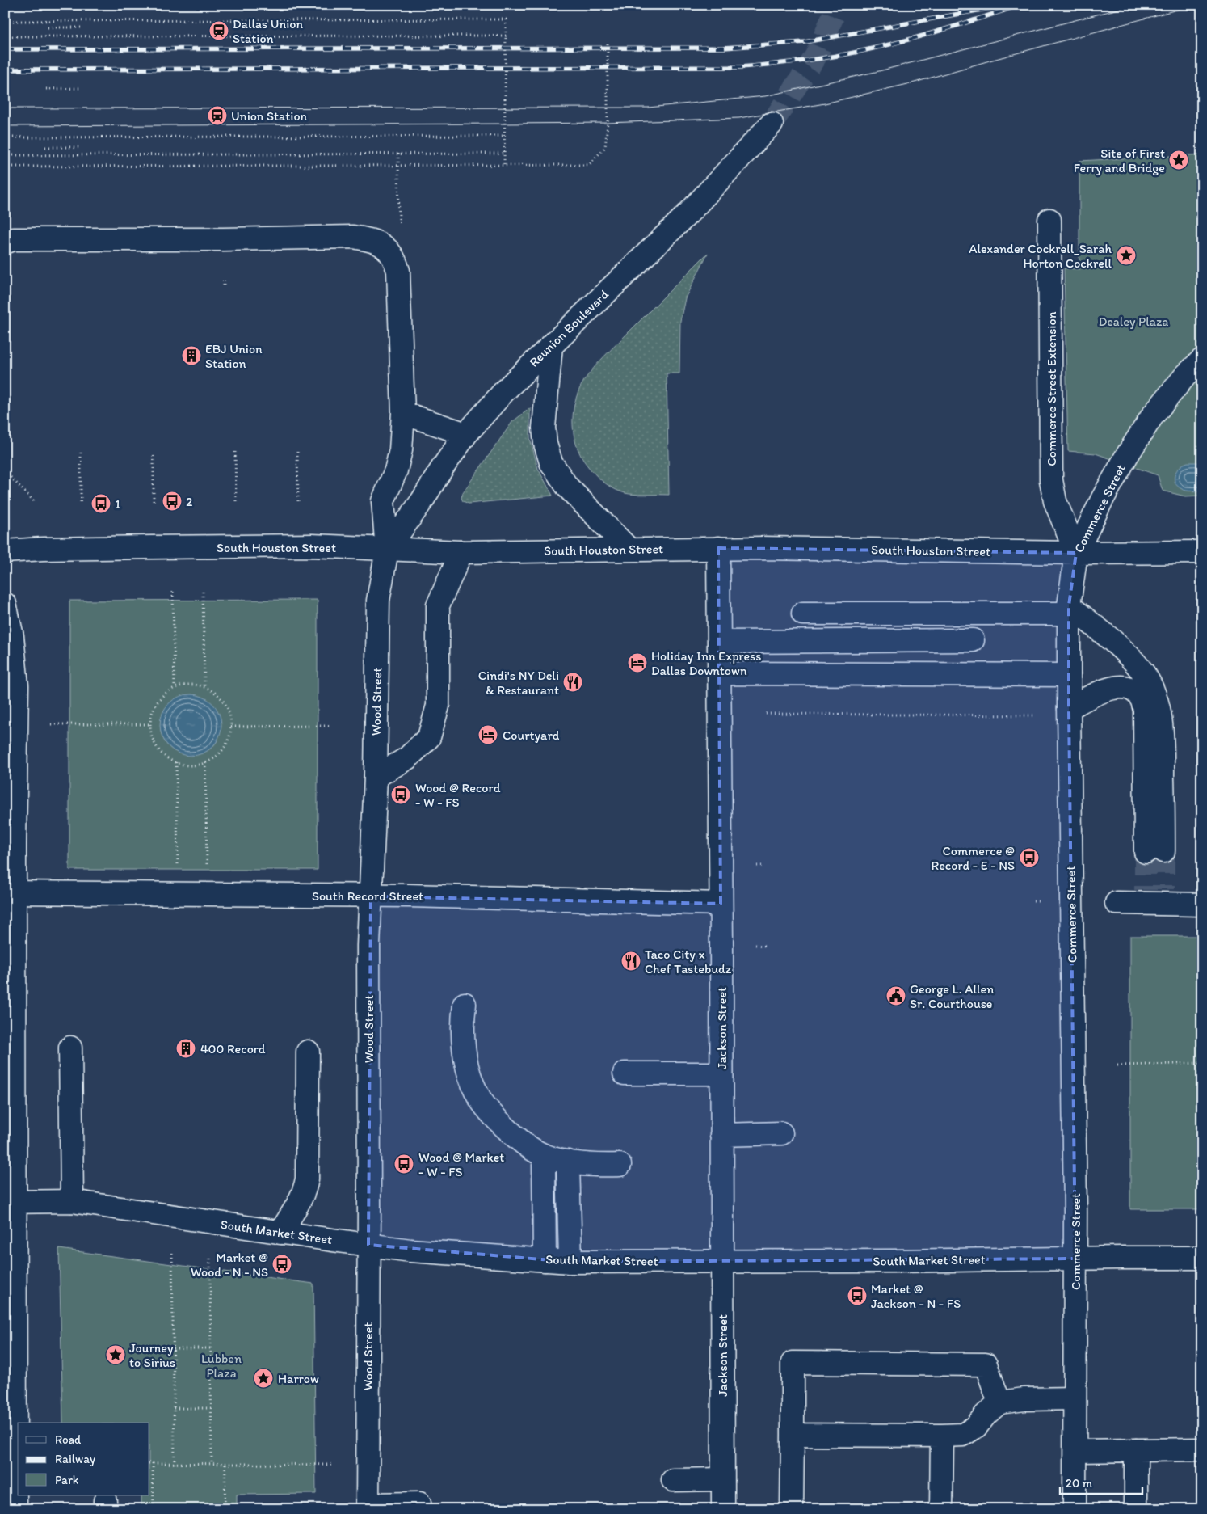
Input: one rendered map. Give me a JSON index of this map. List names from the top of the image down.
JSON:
{
  "streets": {
    "main road": [
      "Reunion Boulevard",
      "Commerce Street Extension",
      "Commerce Street",
      "South Houston Street",
      "Wood Street",
      "South Record Street",
      "Jackson Street",
      "South Market Street"
    ]
  },
  "crossings": [
    ["Reunion Boulevard", "South Houston Street"],
    ["Reunion Boulevard", "Wood Street"],
    ["Commerce Street Extension", "Commerce Street"],
    ["Commerce Street Extension", "South Houston Street"],
    ["Commerce Street", "South Houston Street"],
    ["Commerce Street", "South Market Street"],
    ["South Houston Street", "Wood Street"],
    ["South Houston Street", "Jackson Street"],
    ["Wood Street", "South Record Street"],
    ["Wood Street", "South Market Street"],
    ["South Record Street", "Jackson Street"],
    ["Jackson Street", "South Market Street"]
  ],
  "parks": ["Dealey Plaza", "Lubben Plaza"],
  "places": {
    "station": ["Dallas Union Station", "Union Station"],
    "place": [
      "Site of First Ferry and Bridge",
      "Alexander Cockrell_Sarah Horton Cockrell",
      "Journey to Sirius",
      "Harrow"
    ],
    "building": ["EBJ Union Station", "400 Record"],
    "bus stop": [
      "2",
      "1",
      "Wood @ Record - W - FS",
      "Commerce @ Record - E - NS",
      "Wood @ Market - W - FS",
      "Market @ Wood - N - NS",
      "Market @ Jackson - N - FS"
    ],
    "hotel": ["Holiday Inn Express Dallas Downtown", "Courtyard"],
    "restaurant": ["Cindi's NY Deli & Restaurant", "Taco City x Chef Tastebudz"],
    "public building": ["George L. Allen Sr. Courthouse"]
  },
  "legend": ["Road", "Railway", "Park"],
  "scale_bar": "20 m"
}
